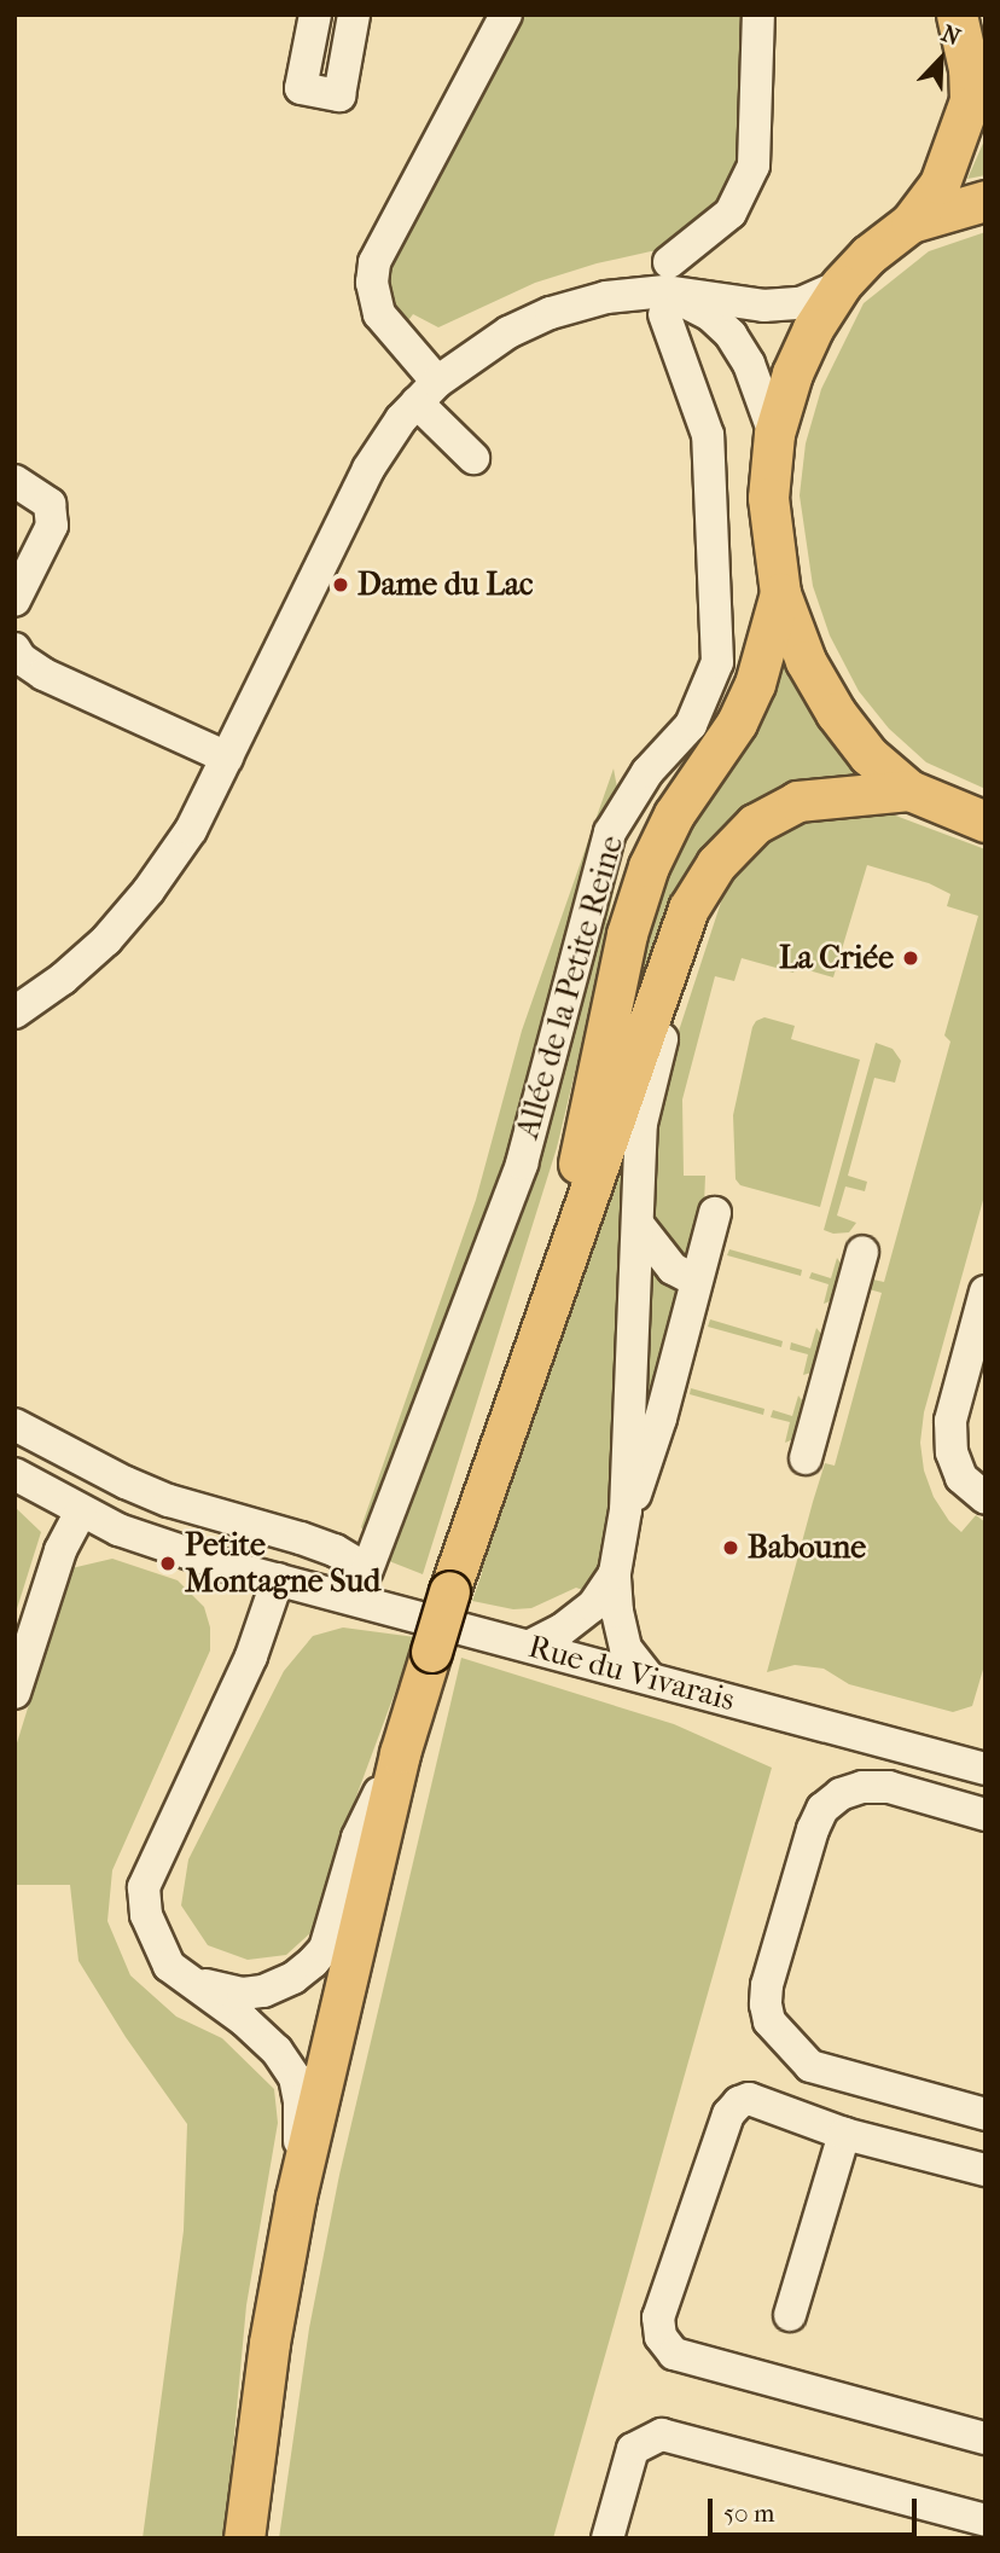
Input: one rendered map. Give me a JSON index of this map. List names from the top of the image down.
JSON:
{
  "streets": {
    "street": ["Allée de la Petite Reine", "Rue du Vivarais"]
  },
  "places": [
    "Dame du Lac",
    "La Criée",
    "Baboune",
    "Petite Montagne Sud"
  ],
  "scale_bar": "50 m",
  "north": "top right"
}
